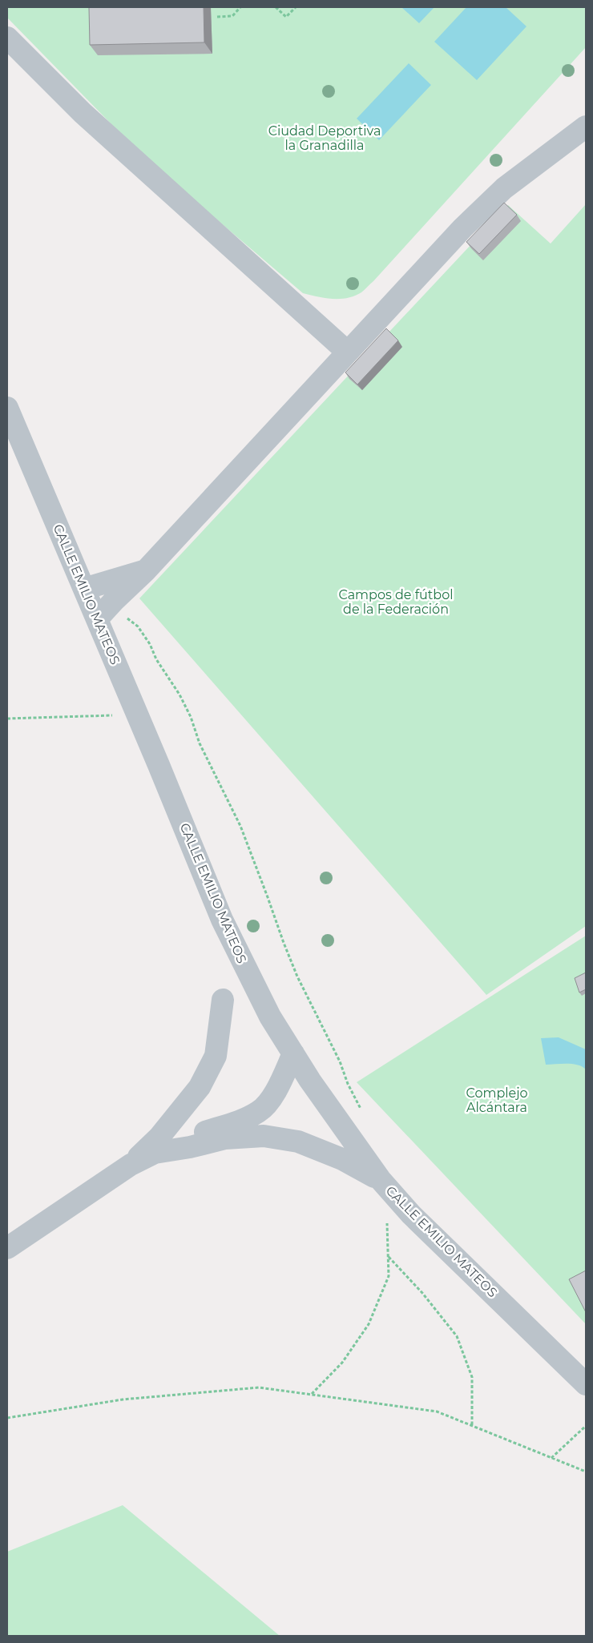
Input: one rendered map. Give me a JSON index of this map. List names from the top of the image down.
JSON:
{
  "streets": {
    "street": ["CALLE EMILIO MATEOS"]
  },
  "parks": ["Ciudad Deportiva la Granadilla", "Campos de fútbol de la Federación", "Complejo Alcántara"]
}
